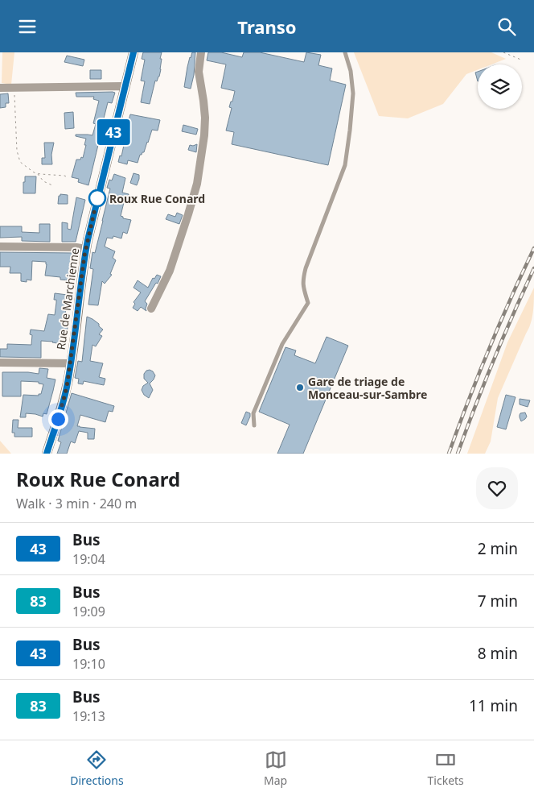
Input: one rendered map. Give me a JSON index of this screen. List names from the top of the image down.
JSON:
{
  "streets": {
    "main road": ["Rue de Marchienne"]
  },
  "places": ["Roux Rue Conard", "Gare de triage de Monceau-sur-Sambre"],
  "lines": ["bus line 43"],
  "page": {
    "header": "Transo",
    "on_map": "43",
    "heading": ["Roux Rue Conard", "Walk · 3 min · 240 m"],
    "list": [
      {
        "mark": "43",
        "name": "Bus",
        "note": "19:04",
        "value": "2 min"
      },
      {
        "mark": "83",
        "name": "Bus",
        "note": "19:09",
        "value": "7 min"
      },
      {
        "mark": "43",
        "name": "Bus",
        "note": "19:10",
        "value": "8 min"
      },
      {
        "mark": "83",
        "name": "Bus",
        "note": "19:13",
        "value": "11 min"
      }
    ],
    "tabs": ["Directions", "Map", "Tickets"]
  }
}
